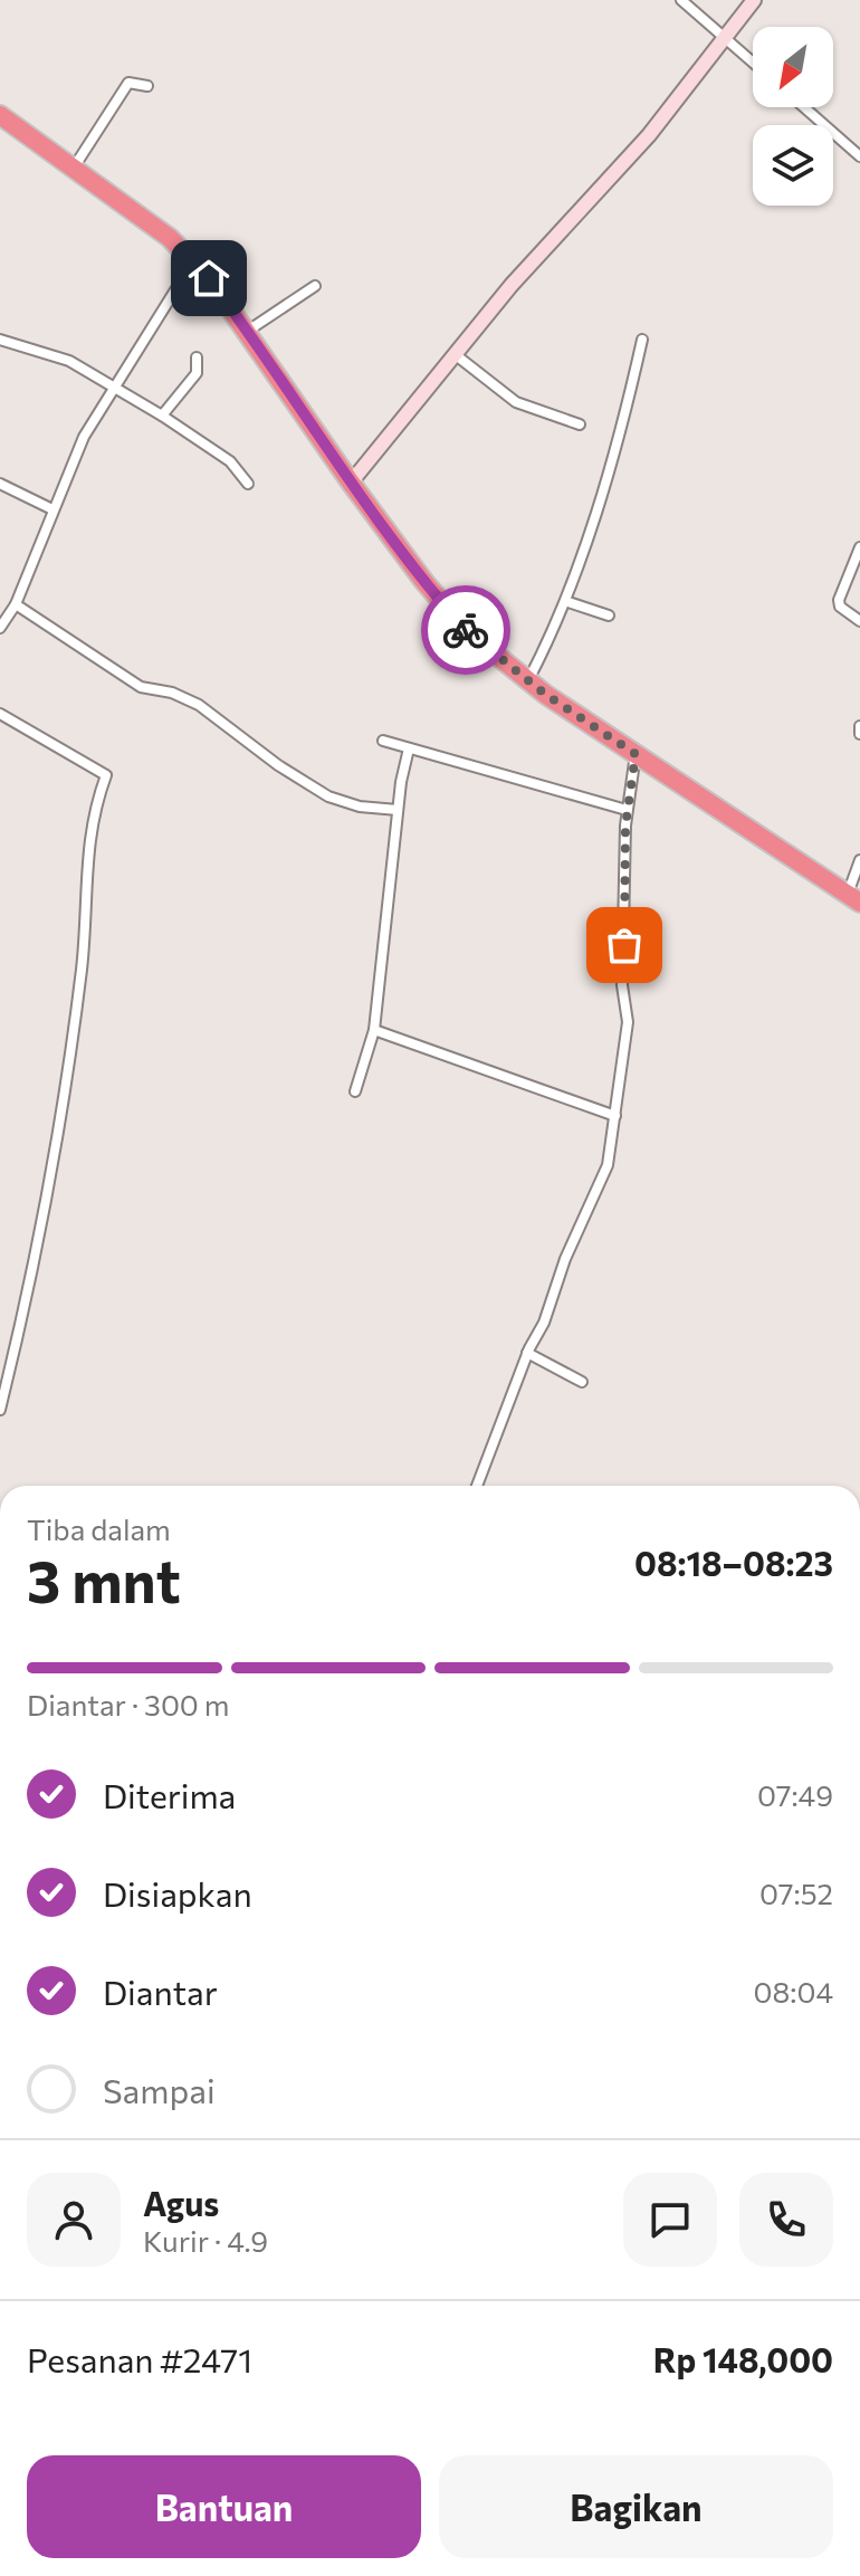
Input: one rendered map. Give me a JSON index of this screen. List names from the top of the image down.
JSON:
{
  "north": "bottom left",
  "page": {
    "heading": ["3 mnt", "Tiba dalam", "08:18–08:23"],
    "panel": [
      "Agus",
      "Kurir · 4.9",
      "Pesanan #2471",
      "Rp 148,000"
    ],
    "bar": "Diantar · 300 m",
    "list": [
      ["Diterima", "07:49"],
      ["Disiapkan", "07:52"],
      ["Diantar", "08:04"],
      "Sampai"
    ],
    "buttons": ["Bantuan", "Bagikan"]
  }
}
